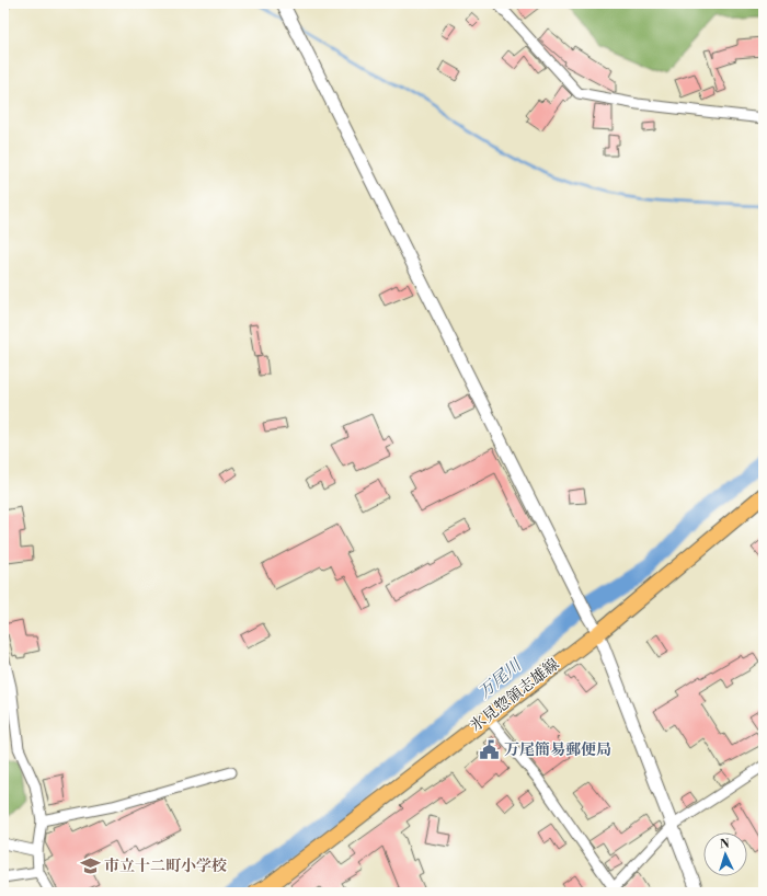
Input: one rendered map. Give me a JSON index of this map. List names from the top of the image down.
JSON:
{
  "streets": {
    "main road": ["氷見惣領志雄線"]
  },
  "water": ["万尾川"],
  "places": {
    "public building": ["万尾簡易郵便局"],
    "school or university": ["市立十二町小学校"]
  },
  "north": "top"
}
